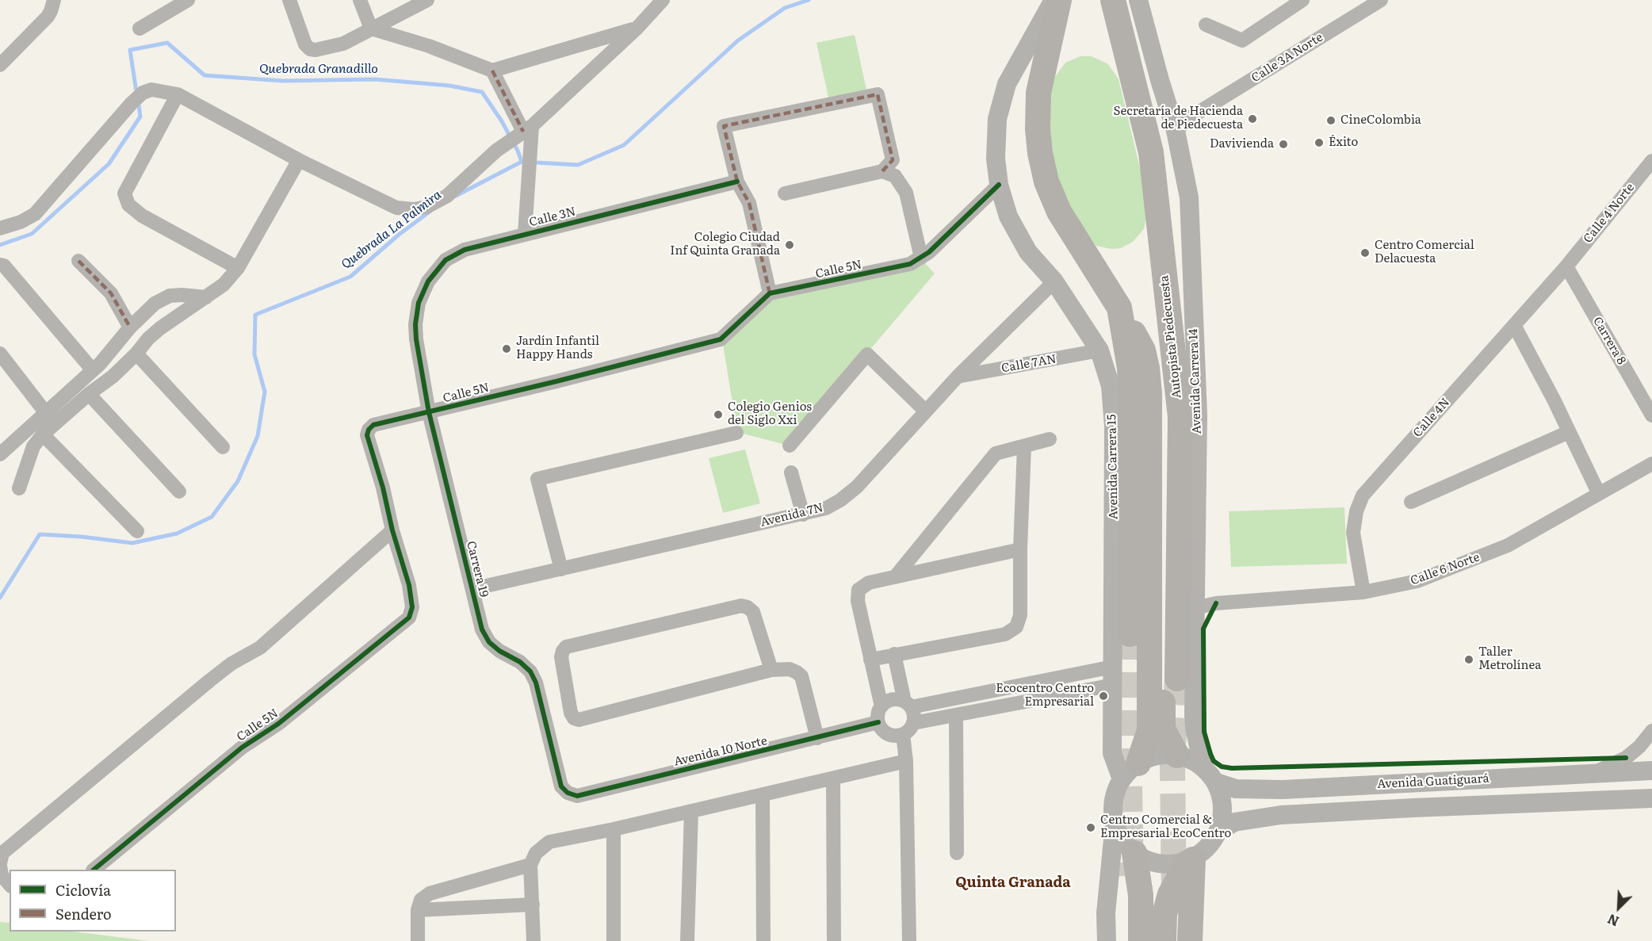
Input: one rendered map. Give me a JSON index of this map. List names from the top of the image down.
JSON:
{
  "streets": {
    "highway": ["Autopista Piedecuesta"],
    "street": [
      "Calle 3A Norte",
      "Calle 4 Norte",
      "Calle 3N",
      "Calle 5N",
      "Carrera 8",
      "Calle 7AN",
      "Avenida Carrera 14",
      "Calle 4N",
      "Avenida Carrera 15",
      "Avenida 7N",
      "Carrera 19",
      "Calle 6 Norte",
      "Avenida 10 Norte",
      "Avenida Guatiguará"
    ]
  },
  "crossings": [
    ["Calle 3A Norte", "Autopista Piedecuesta"],
    ["Calle 3A Norte", "Avenida Carrera 14"],
    ["Calle 4 Norte", "Carrera 8"],
    ["Calle 4 Norte", "Calle 4N"],
    ["Calle 3N", "Carrera 19"],
    ["Calle 5N", "Avenida Carrera 15"],
    ["Calle 5N", "Carrera 19"],
    ["Carrera 8", "Calle 4N"],
    ["Calle 7AN", "Avenida Carrera 15"],
    ["Calle 7AN", "Avenida 7N"],
    ["Avenida Carrera 14", "Avenida Carrera 15"],
    ["Avenida Carrera 14", "Calle 6 Norte"],
    ["Avenida Carrera 14", "Avenida Guatiguará"],
    ["Calle 4N", "Calle 6 Norte"],
    ["Avenida Carrera 15", "Avenida 7N"],
    ["Avenida Carrera 15", "Avenida Guatiguará"],
    ["Avenida 7N", "Carrera 19"],
    ["Carrera 19", "Avenida 10 Norte"]
  ],
  "districts": ["Quinta Granada"],
  "water": ["Quebrada Granadillo", "Quebrada La Palmira"],
  "places": [
    "Secretaría de Hacienda de Piedecuesta",
    "CineColombia",
    "Éxito",
    "Davivienda",
    "Colegio Ciudad Inf Quinta Granada",
    "Centro Comercial Delacuesta",
    "Jardín Infantil Happy Hands",
    "Colegio Genios del Siglo Xxi",
    "Taller Metrolínea",
    "Ecocentro Centro Empresarial",
    "Centro Comercial & Empresarial EcoCentro"
  ],
  "legend": ["Ciclovía", "Sendero"],
  "north": "bottom left"
}
